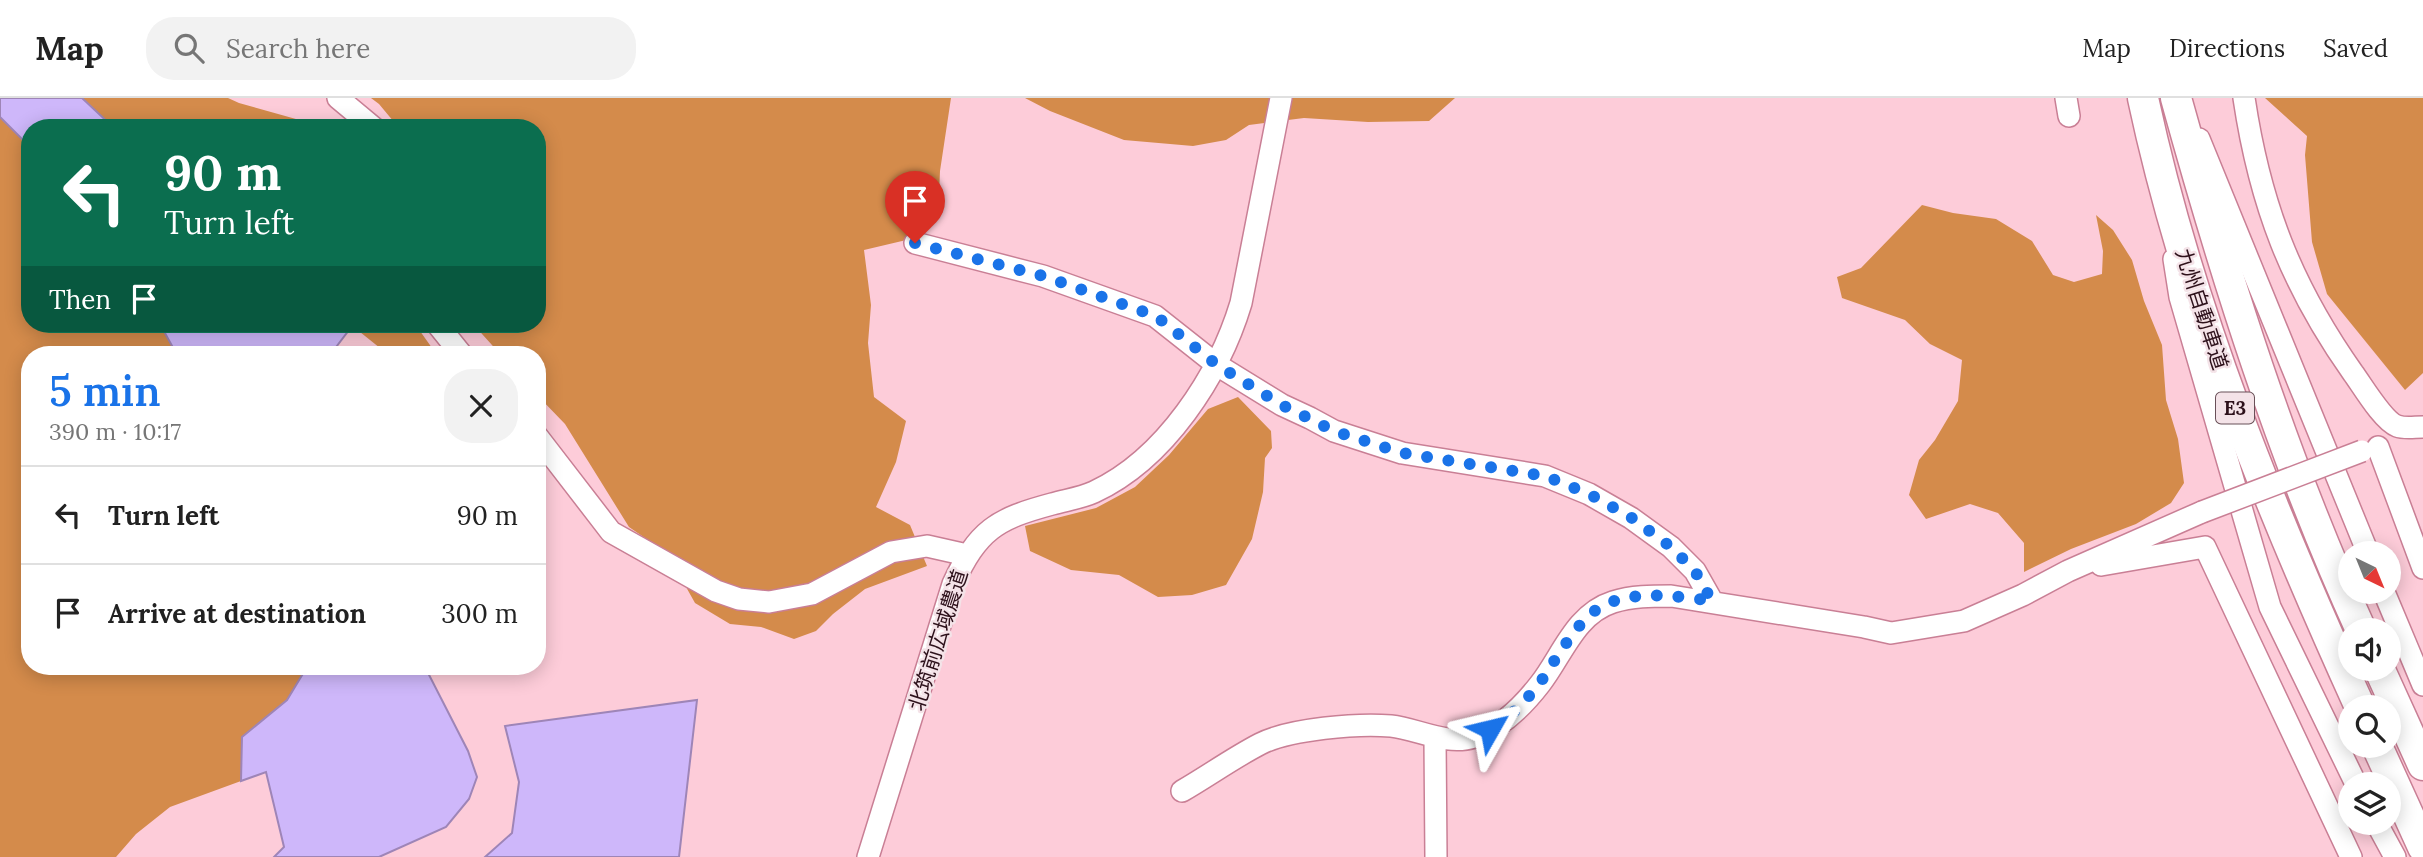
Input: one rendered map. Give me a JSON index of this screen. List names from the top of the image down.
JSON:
{
  "streets": {
    "highway": ["九州自動車道", "E3"],
    "street": ["北筑前広域農道"]
  },
  "north": "bottom right",
  "page": {
    "header": "Map",
    "search": "Search here",
    "nav": ["Map", "Directions", "Saved"],
    "turn": ["90 m", "Turn left"],
    "then": "Then",
    "heading": ["5 min", "390 m · 10:17"],
    "list": [
      {
        "name": "Turn left",
        "value": "90 m"
      },
      {
        "name": "Arrive at destination",
        "value": "300 m"
      }
    ]
  }
}
